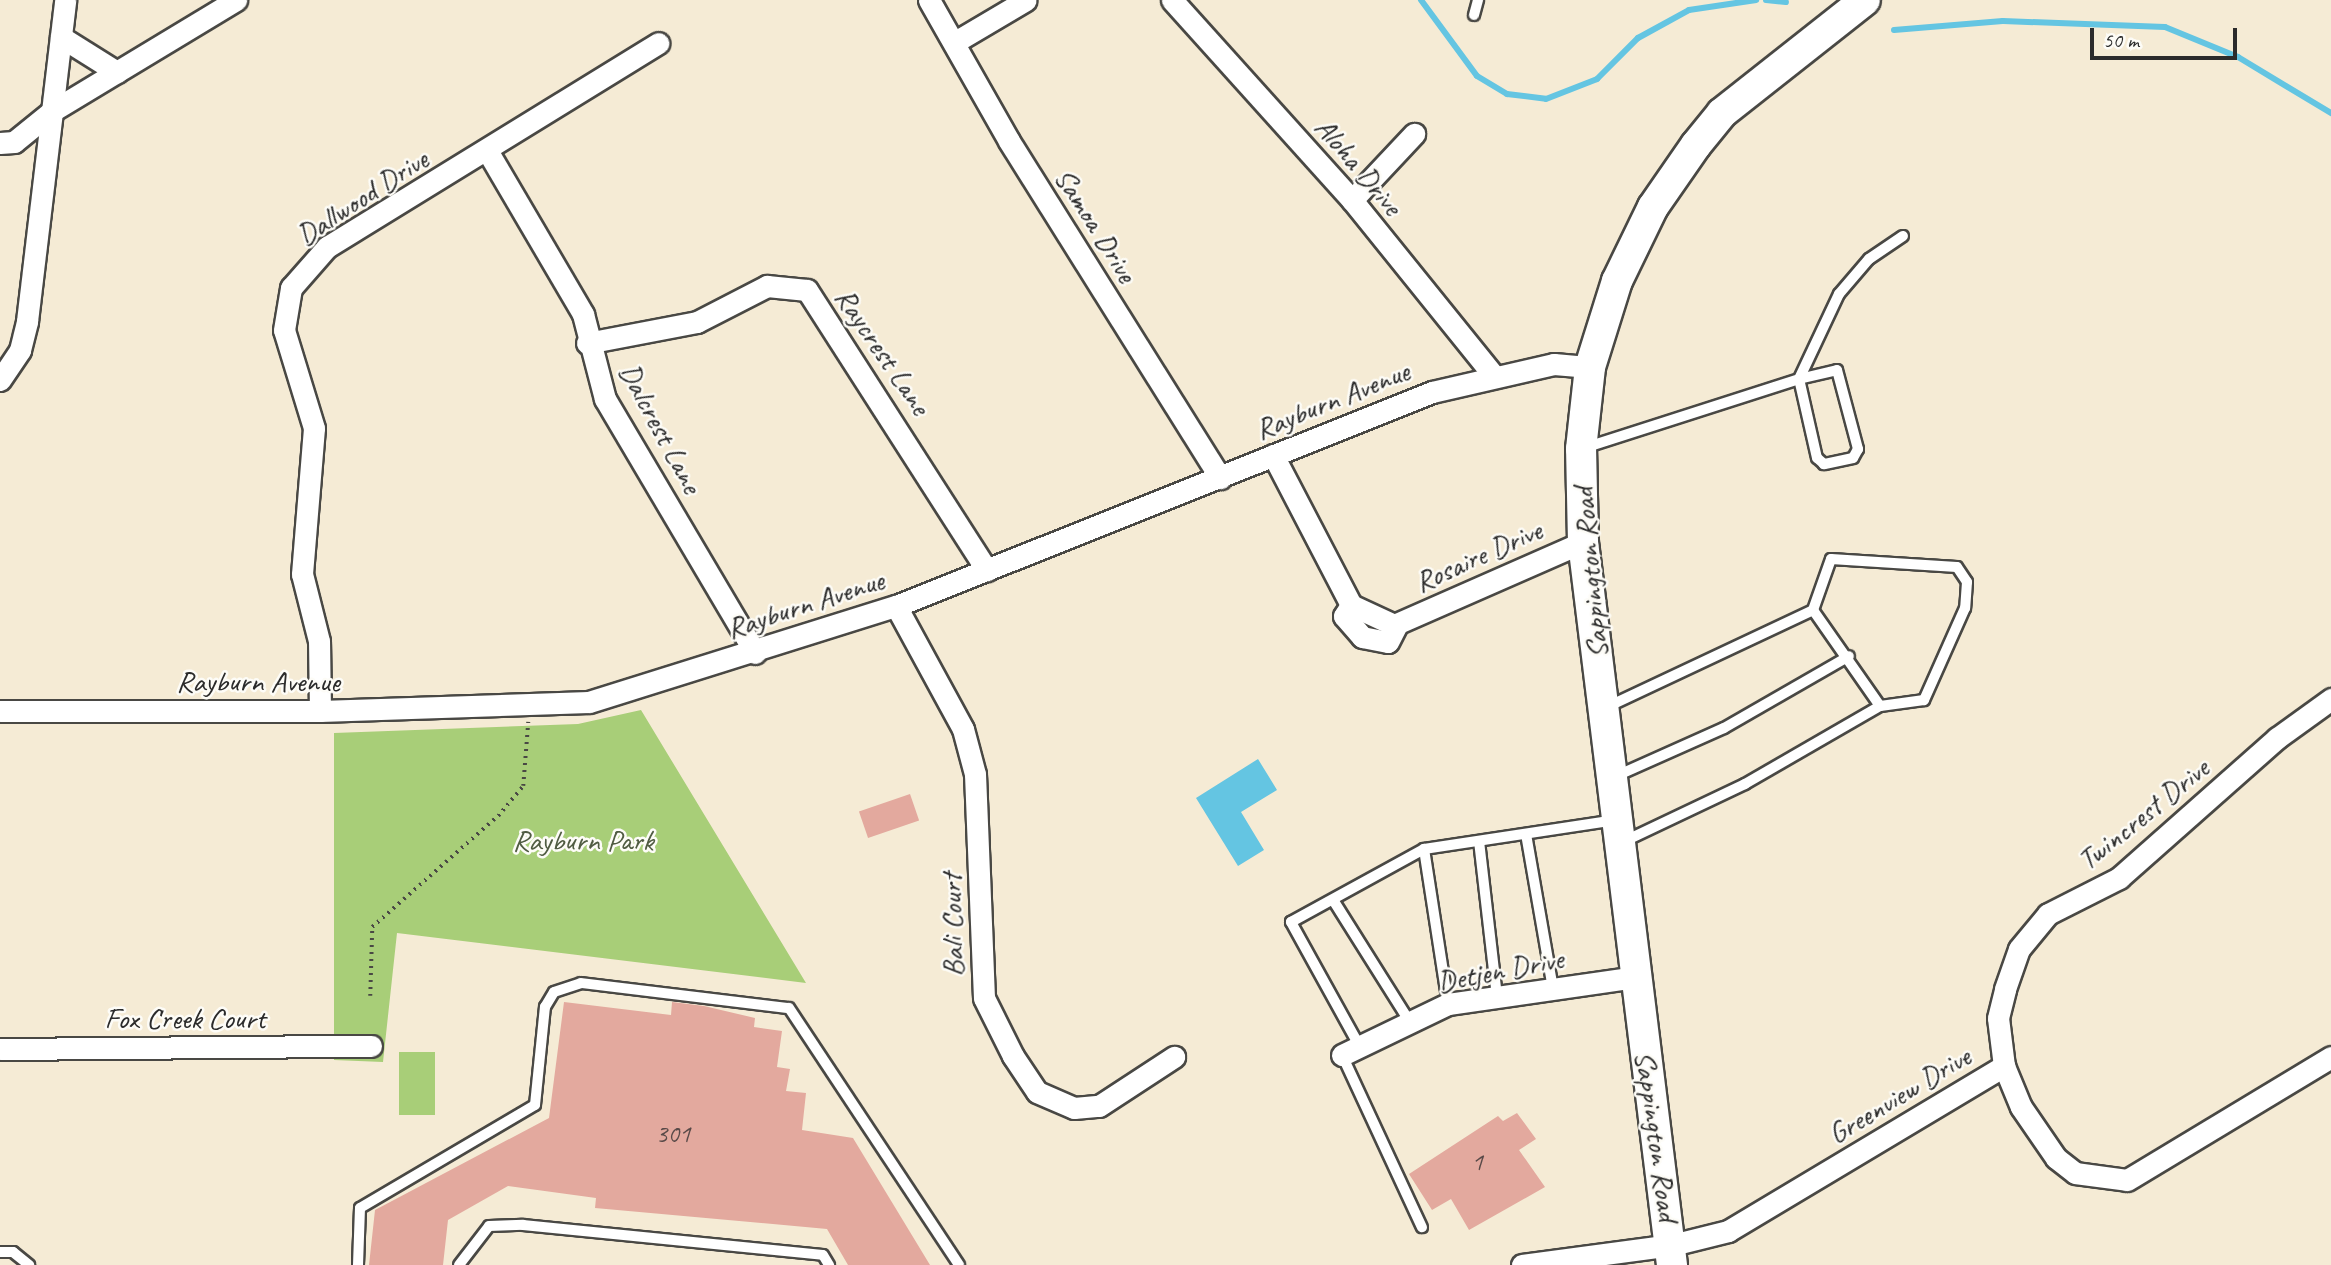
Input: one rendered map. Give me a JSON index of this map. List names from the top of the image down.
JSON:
{
  "streets": {
    "main road": ["Sappington Road"],
    "street": [
      "Aloha Drive",
      "Dallwood Drive",
      "Samoa Drive",
      "Raycrest Lane",
      "Rayburn Avenue",
      "Dalcrest Lane",
      "Rosaire Drive",
      "Twincrest Drive",
      "Bali Court",
      "Detjen Drive",
      "Fox Creek Court",
      "Greenview Drive"
    ]
  },
  "crossings": [
    ["Aloha Drive", "Rayburn Avenue"],
    ["Dallwood Drive", "Rayburn Avenue"],
    ["Dallwood Drive", "Dalcrest Lane"],
    ["Samoa Drive", "Rayburn Avenue"],
    ["Raycrest Lane", "Rayburn Avenue"],
    ["Raycrest Lane", "Dalcrest Lane"],
    ["Rayburn Avenue", "Dalcrest Lane"],
    ["Rayburn Avenue", "Rosaire Drive"],
    ["Rayburn Avenue", "Sappington Road"],
    ["Rayburn Avenue", "Bali Court"],
    ["Rosaire Drive", "Sappington Road"],
    ["Sappington Road", "Detjen Drive"],
    ["Sappington Road", "Greenview Drive"],
    ["Twincrest Drive", "Greenview Drive"]
  ],
  "parks": ["Rayburn Park"],
  "house_numbers": ["301", "1"],
  "scale_bar": "50 m"
}
